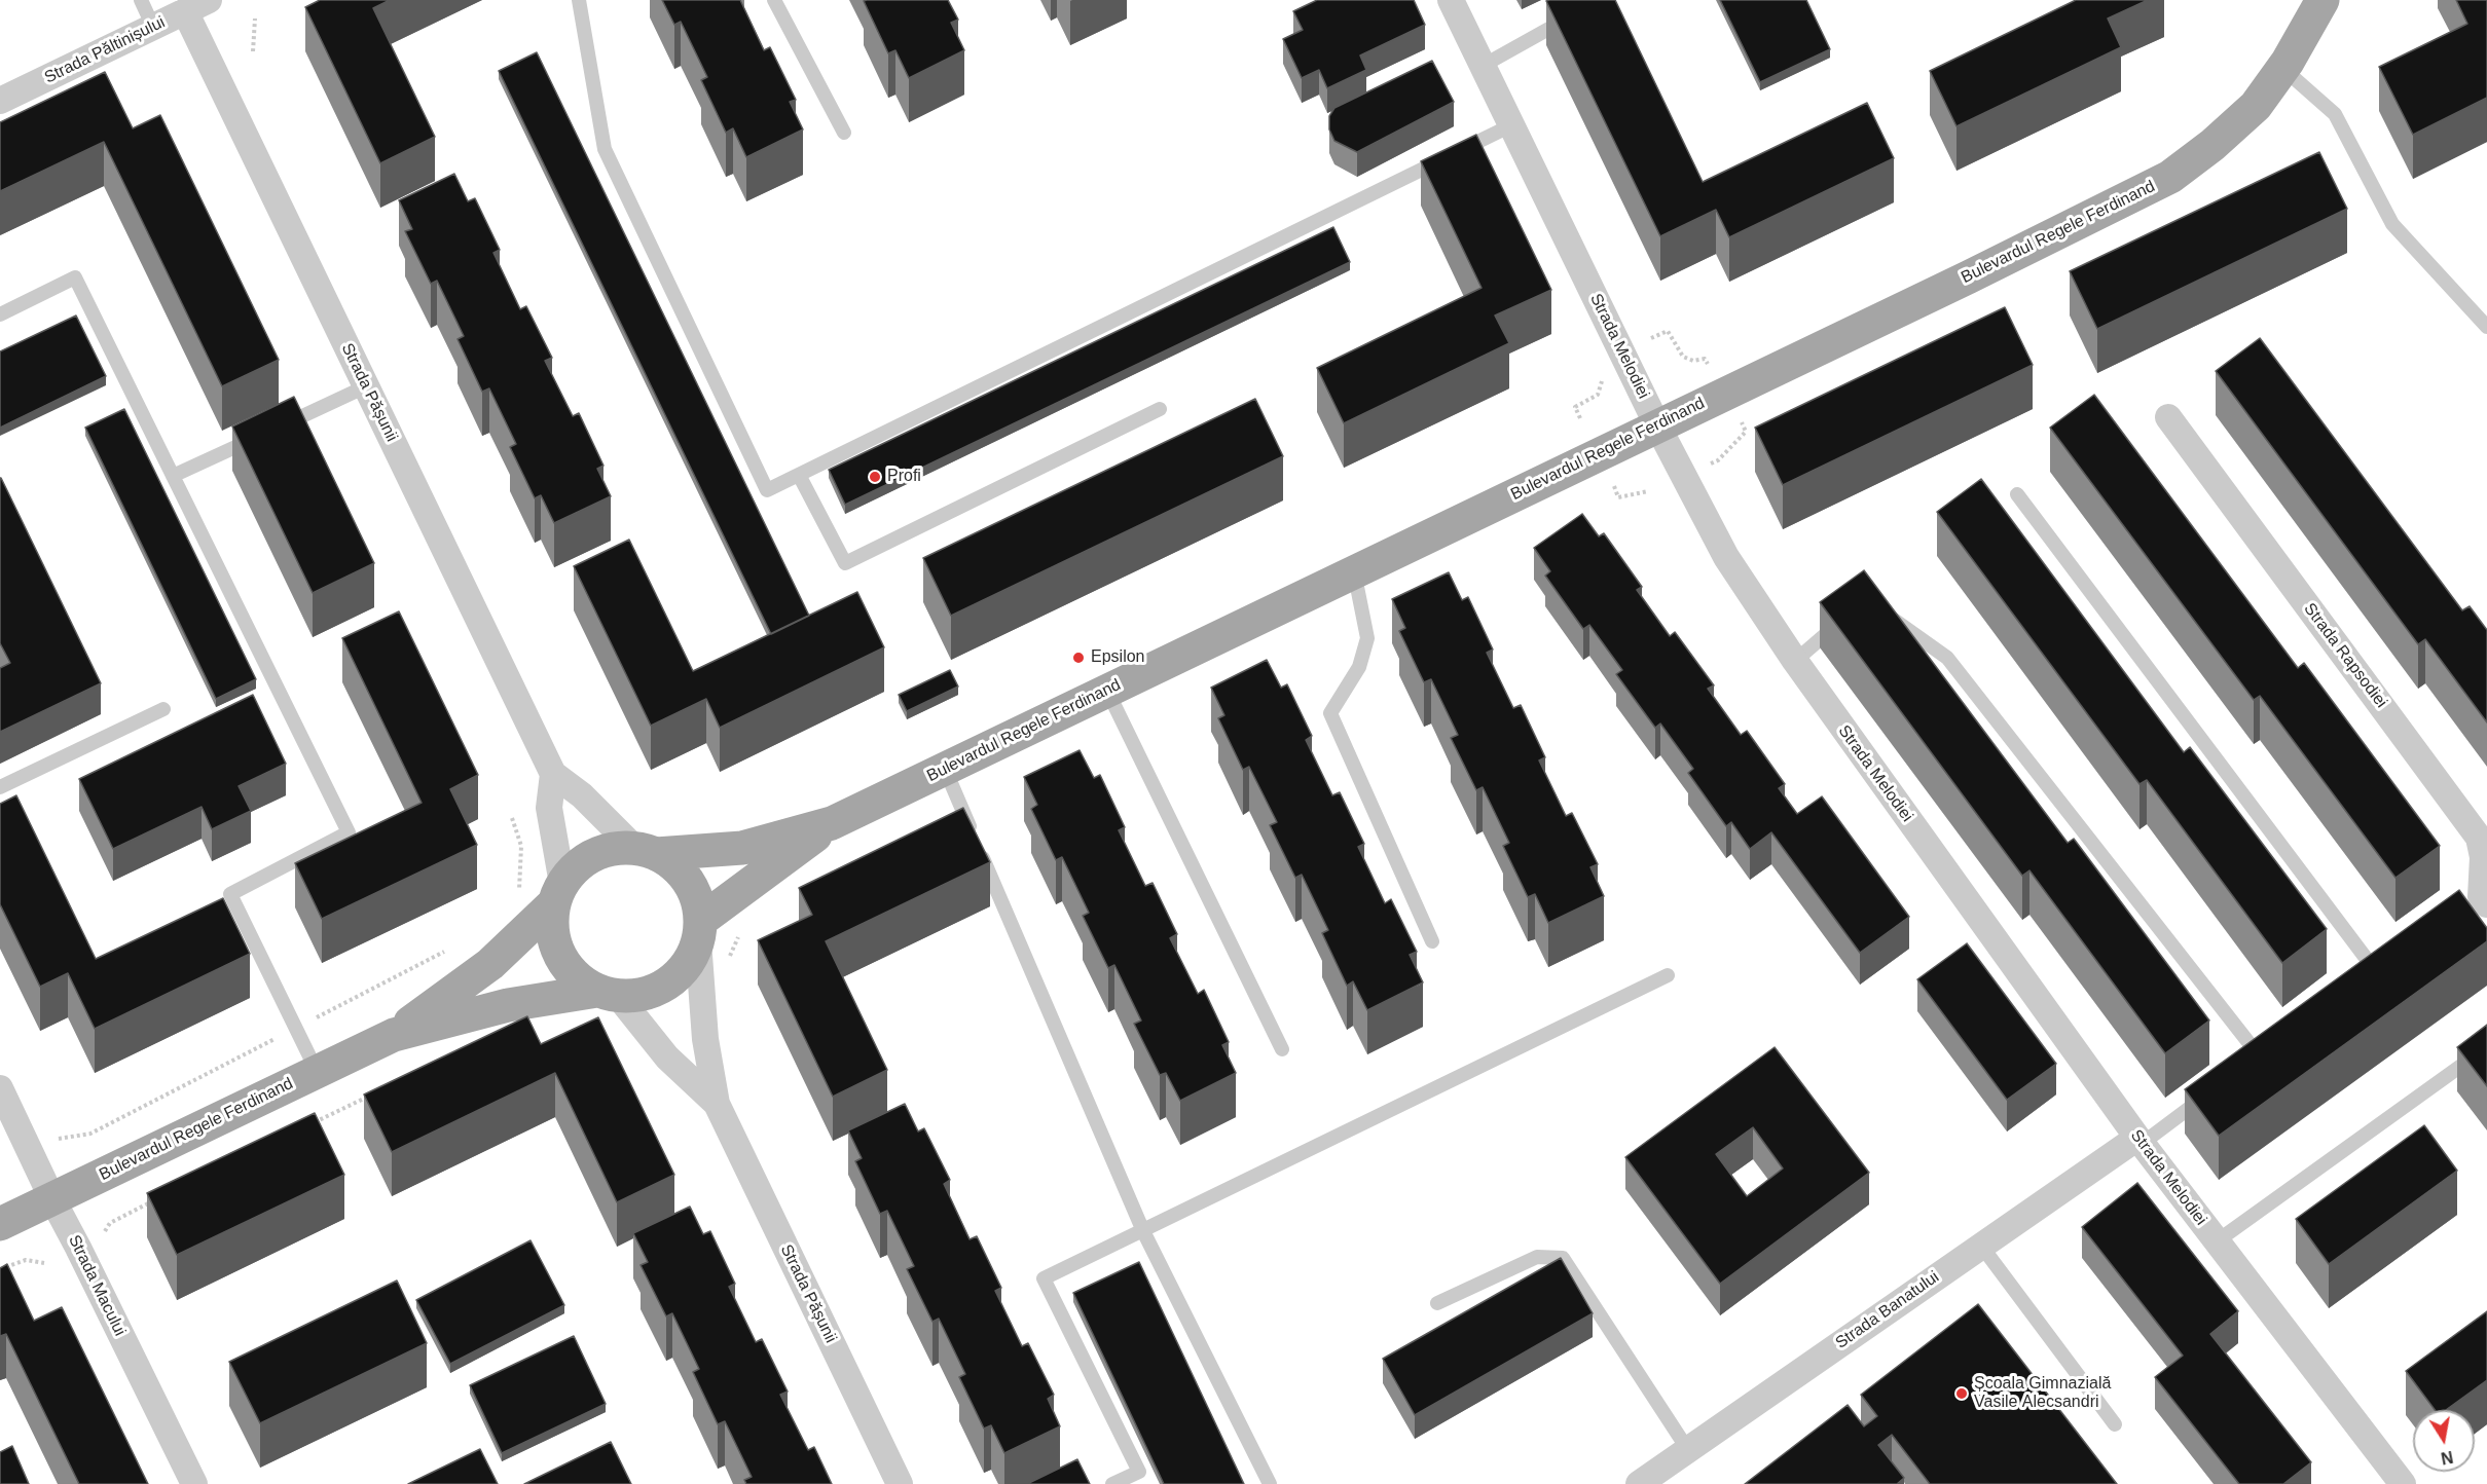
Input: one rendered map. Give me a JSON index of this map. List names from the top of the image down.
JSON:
{
  "streets": {
    "main road": ["Bulevardul Regele Ferdinand"],
    "street": [
      "Strada Păltinișului",
      "Strada Melodiei",
      "Strada Pășunii",
      "Strada Rapsodiei",
      "Strada Macului",
      "Strada Banatului"
    ]
  },
  "crossings": [
    ["Strada Păltinișului", "Strada Pășunii"],
    ["Bulevardul Regele Ferdinand", "Strada Melodiei"],
    ["Bulevardul Regele Ferdinand", "Strada Pășunii"],
    ["Bulevardul Regele Ferdinand", "Strada Macului"],
    ["Strada Melodiei", "Strada Banatului"]
  ],
  "places": ["Profi", "Epsilon", "Școala Gimnazială Vasile Alecsandri"],
  "north": "bottom"
}
